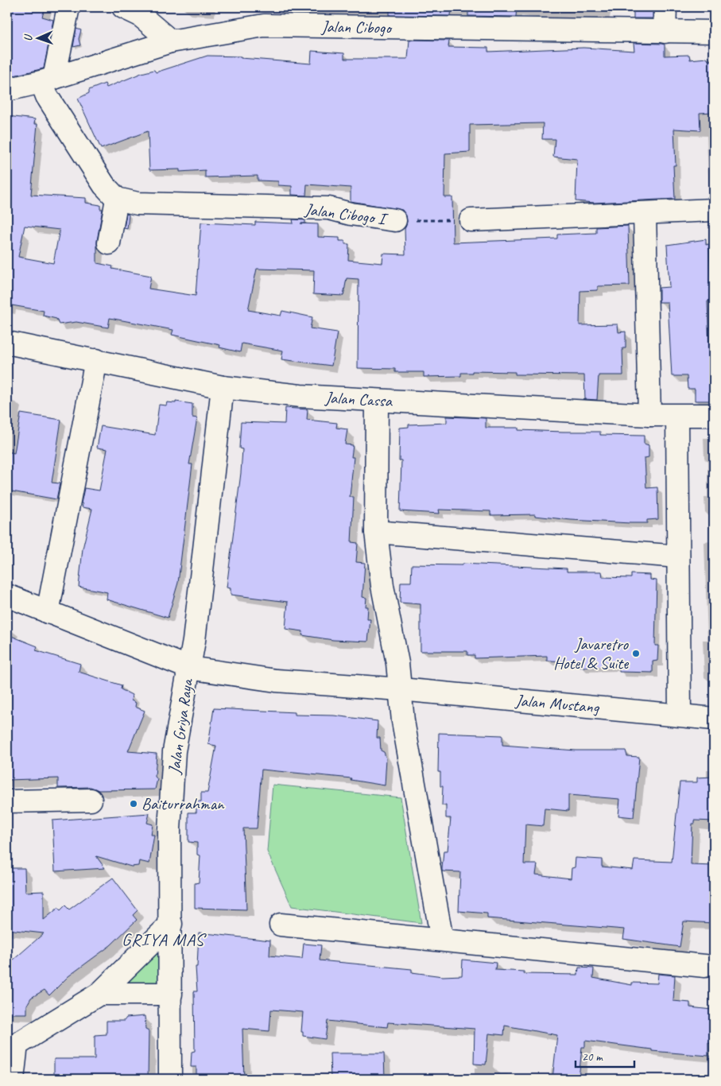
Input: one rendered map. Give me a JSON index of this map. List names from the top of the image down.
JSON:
{
  "streets": {
    "street": [
      "Jalan Cibogo",
      "Jalan Cibogo I",
      "Jalan Cassa",
      "Jalan Mustang",
      "Jalan Griya Raya"
    ]
  },
  "crossings": [
    ["Jalan Cassa", "Jalan Griya Raya"],
    ["Jalan Mustang", "Jalan Griya Raya"]
  ],
  "districts": ["GRIYA MAS"],
  "places": ["Javaretro Hotel & Suite", "Baiturrahman"],
  "scale_bar": "20 m",
  "north": "left"
}
